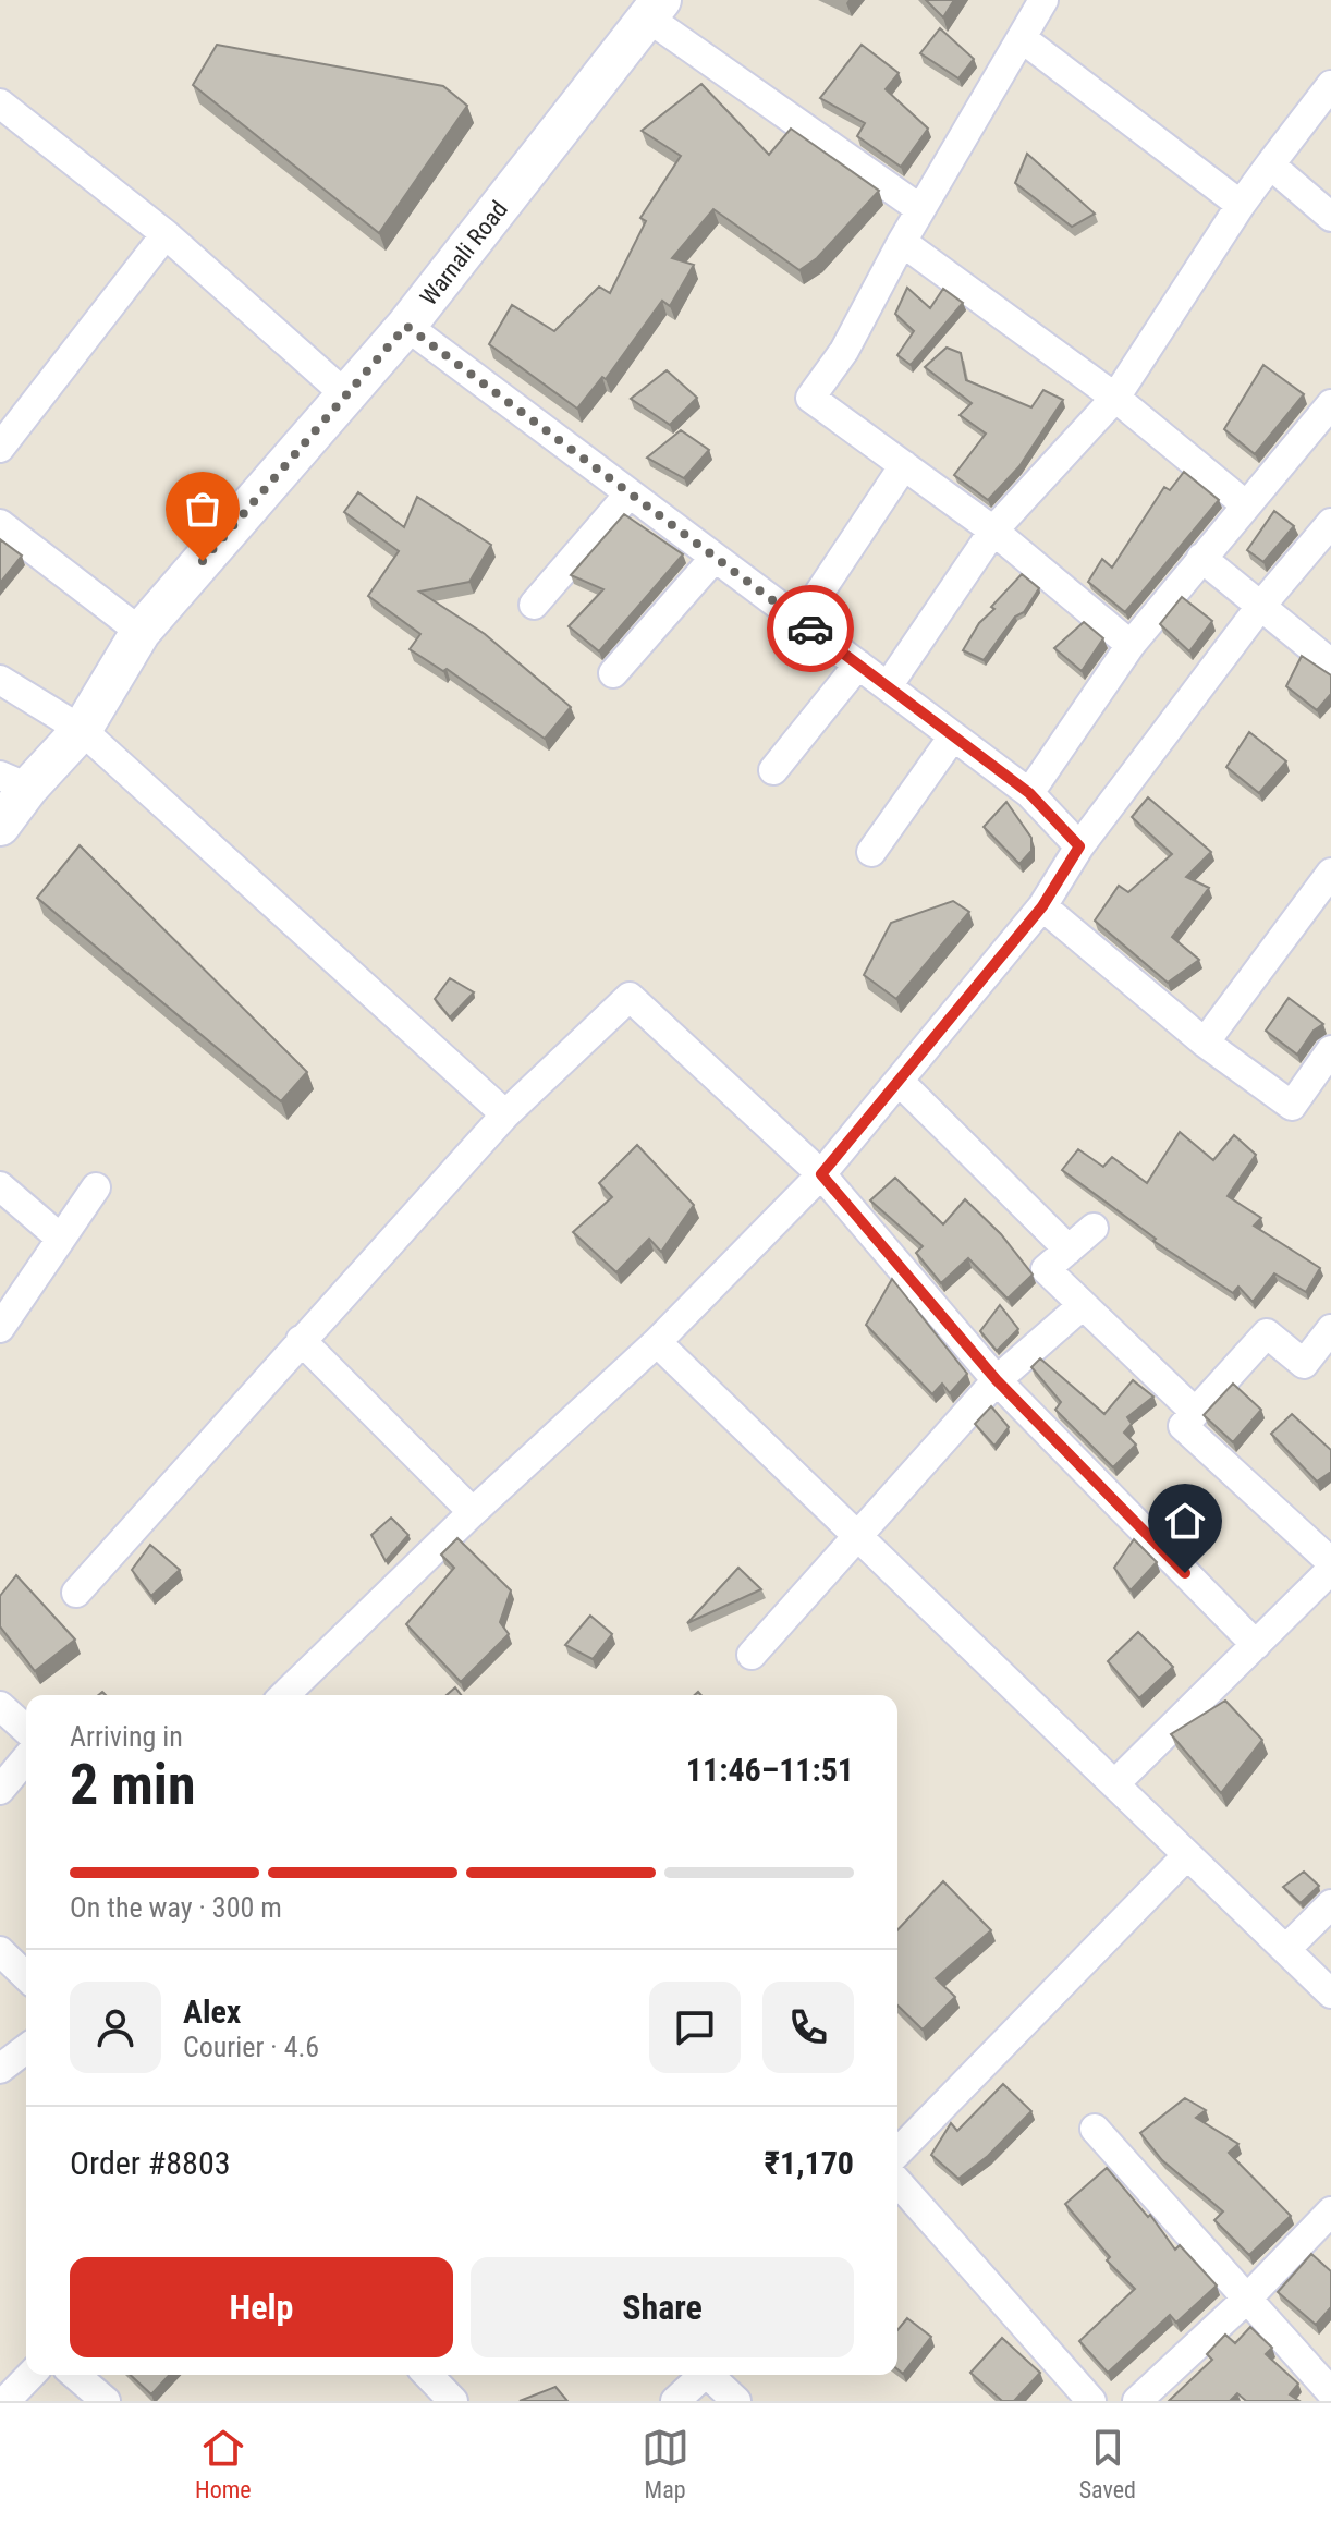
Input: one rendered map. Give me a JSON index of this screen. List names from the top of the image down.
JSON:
{
  "streets": {
    "main road": ["Warnali Road"]
  },
  "page": {
    "heading": ["2 min", "Arriving in", "11:46–11:51"],
    "panel": [
      "Alex",
      "Courier · 4.6",
      "Order #8803",
      "₹1,170"
    ],
    "bar": "On the way · 300 m",
    "buttons": ["Help", "Share"],
    "tabs": ["Home", "Map", "Saved"]
  }
}
